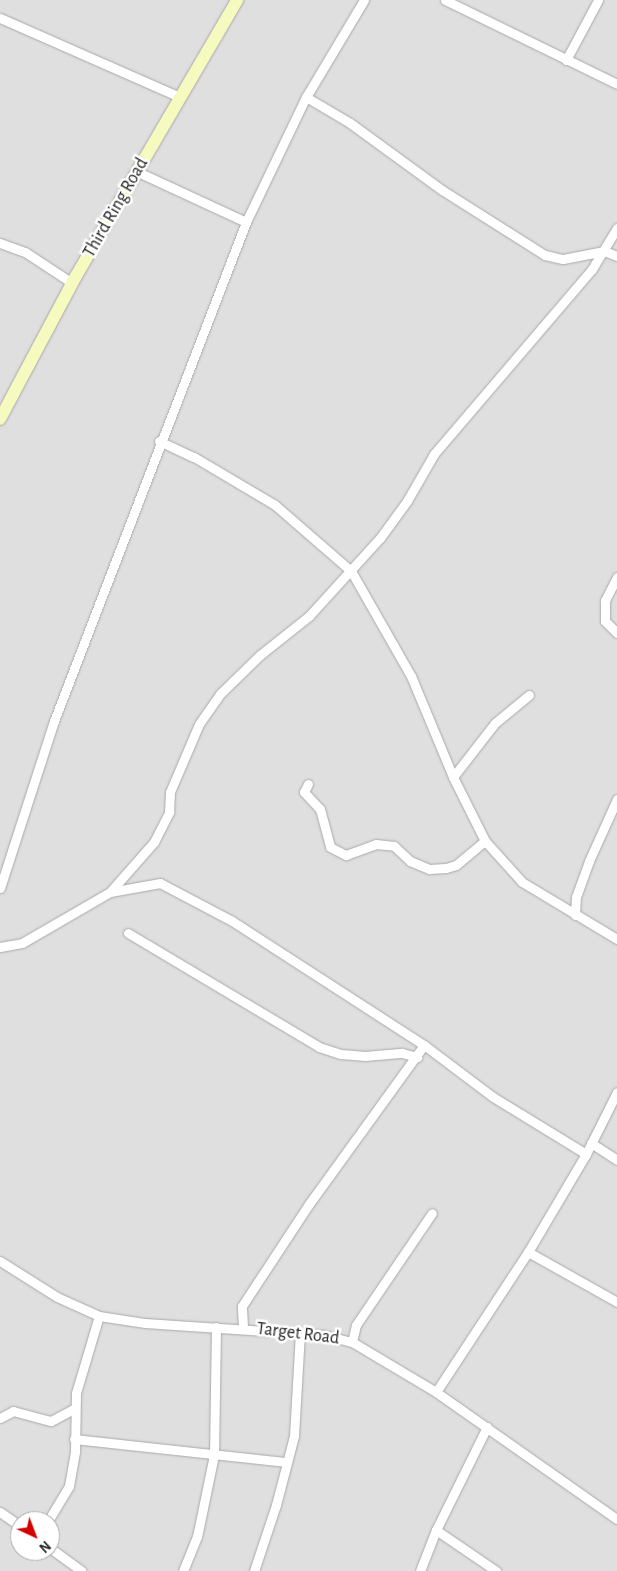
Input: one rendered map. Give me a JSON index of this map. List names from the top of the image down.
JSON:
{
  "streets": {
    "street": ["Third Ring Road", "Target Road"]
  },
  "north": "bottom right"
}
